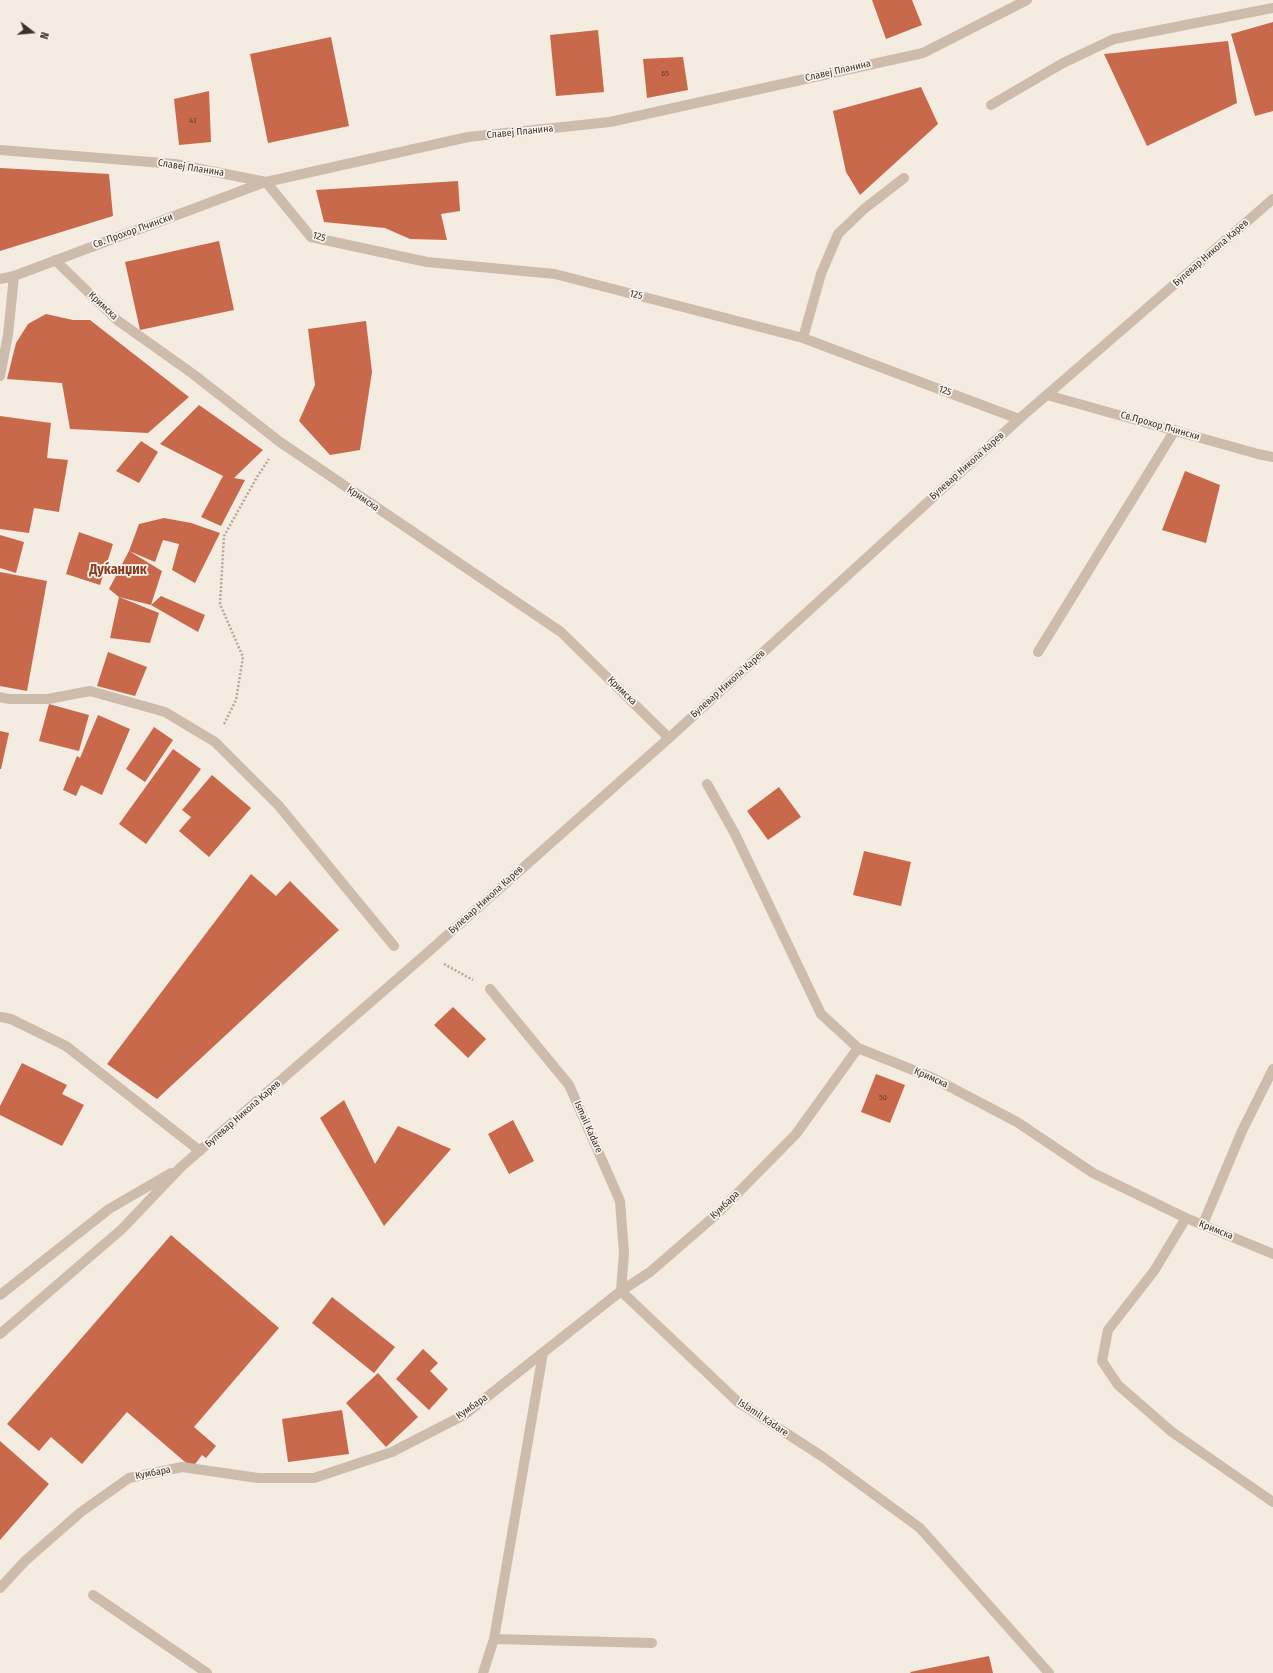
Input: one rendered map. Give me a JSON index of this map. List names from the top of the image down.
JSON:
{
  "streets": {
    "street": [
      "Славеј Планина",
      "Св. Прохор Пчински",
      "125",
      "Булевар Никола Карев",
      "Кримска",
      "Св.Прохор Пчински",
      "Ismail Kadare",
      "Кумбара",
      "Islamil Kadare"
    ]
  },
  "crossings": [
    ["Славеј Планина", "Св. Прохор Пчински"],
    ["Славеј Планина", "125"],
    ["Св. Прохор Пчински", "125"],
    ["Св. Прохор Пчински", "Кримска"],
    ["125", "Булевар Никола Карев"],
    ["Булевар Никола Карев", "Кримска"],
    ["Булевар Никола Карев", "Св.Прохор Пчински"],
    ["Кримска", "Кумбара"],
    ["Ismail Kadare", "Кумбара"],
    ["Ismail Kadare", "Islamil Kadare"],
    ["Кумбара", "Islamil Kadare"]
  ],
  "districts": ["Дуќанџик"],
  "house_numbers": ["65", "43", "50"],
  "north": "right"
}
